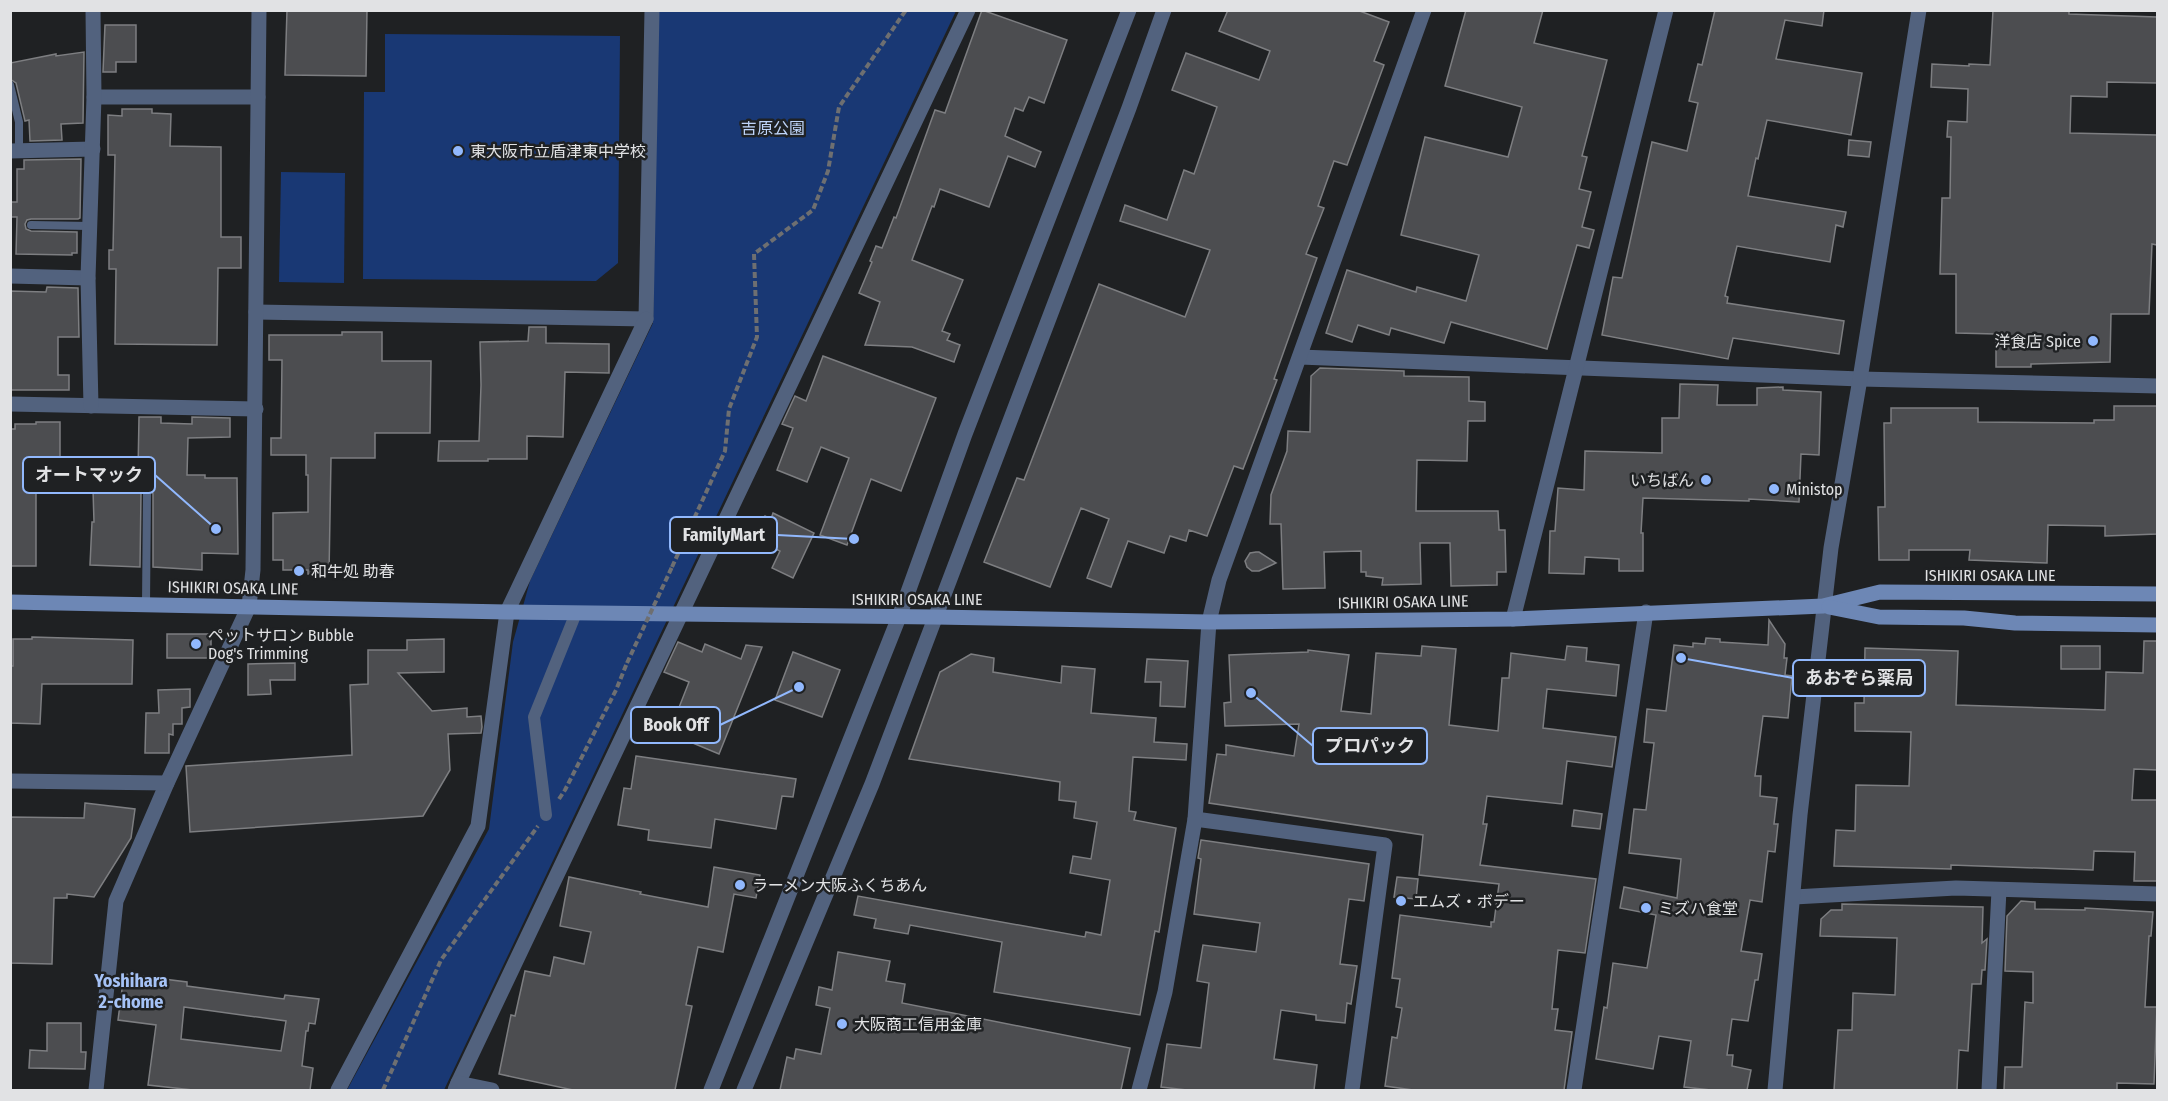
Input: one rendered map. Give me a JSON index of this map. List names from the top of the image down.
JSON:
{
  "streets": {
    "main road": ["ISHIKIRI OSAKA LINE"]
  },
  "districts": ["Yoshihara 2-chome"],
  "parks": ["吉原公園"],
  "places": [
    "東大阪市立盾津東中学校",
    "洋食店 Spice",
    "いちばん",
    "Ministop",
    "オートマック",
    "FamilyMart",
    "和牛処 助春",
    "ペットサロン Bubble Dog's Trimming",
    "あおぞら薬局",
    "Book Off",
    "プロパック",
    "ラーメン大阪ふくちあん",
    "エムズ・ボデー",
    "ミズハ食堂",
    "大阪商工信用金庫"
  ]
}
